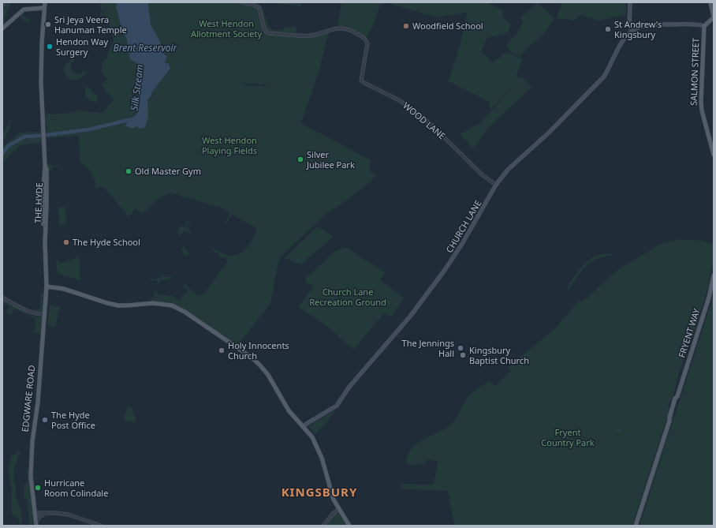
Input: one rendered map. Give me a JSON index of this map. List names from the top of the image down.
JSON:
{
  "streets": {
    "main road": [
      "SALMON STREET",
      "THE HYDE",
      "CHURCH LANE",
      "FRYENT WAY",
      "EDGWARE ROAD"
    ],
    "street": ["WOOD LANE"]
  },
  "crossings": [
    ["WOOD LANE", "CHURCH LANE"],
    ["THE HYDE", "EDGWARE ROAD"]
  ],
  "districts": ["KINGSBURY"],
  "water": ["Brent Reservoir", "Silk Stream"],
  "parks": [
    "West Hendon Allotment Society",
    "West Hendon Playing Fields",
    "Church Lane Recreation Ground",
    "Fryent Country Park"
  ],
  "places": [
    "Sri Jeya Veera Hanuman Temple",
    "Woodfield School",
    "St Andrew's Kingsbury",
    "Hendon Way Surgery",
    "Silver Jubilee Park",
    "Old Master Gym",
    "The Hyde School",
    "The Jennings Hall",
    "Holy Innocents Church",
    "Kingsbury Baptist Church",
    "The Hyde Post Office",
    "Hurricane Room Colindale"
  ]
}
